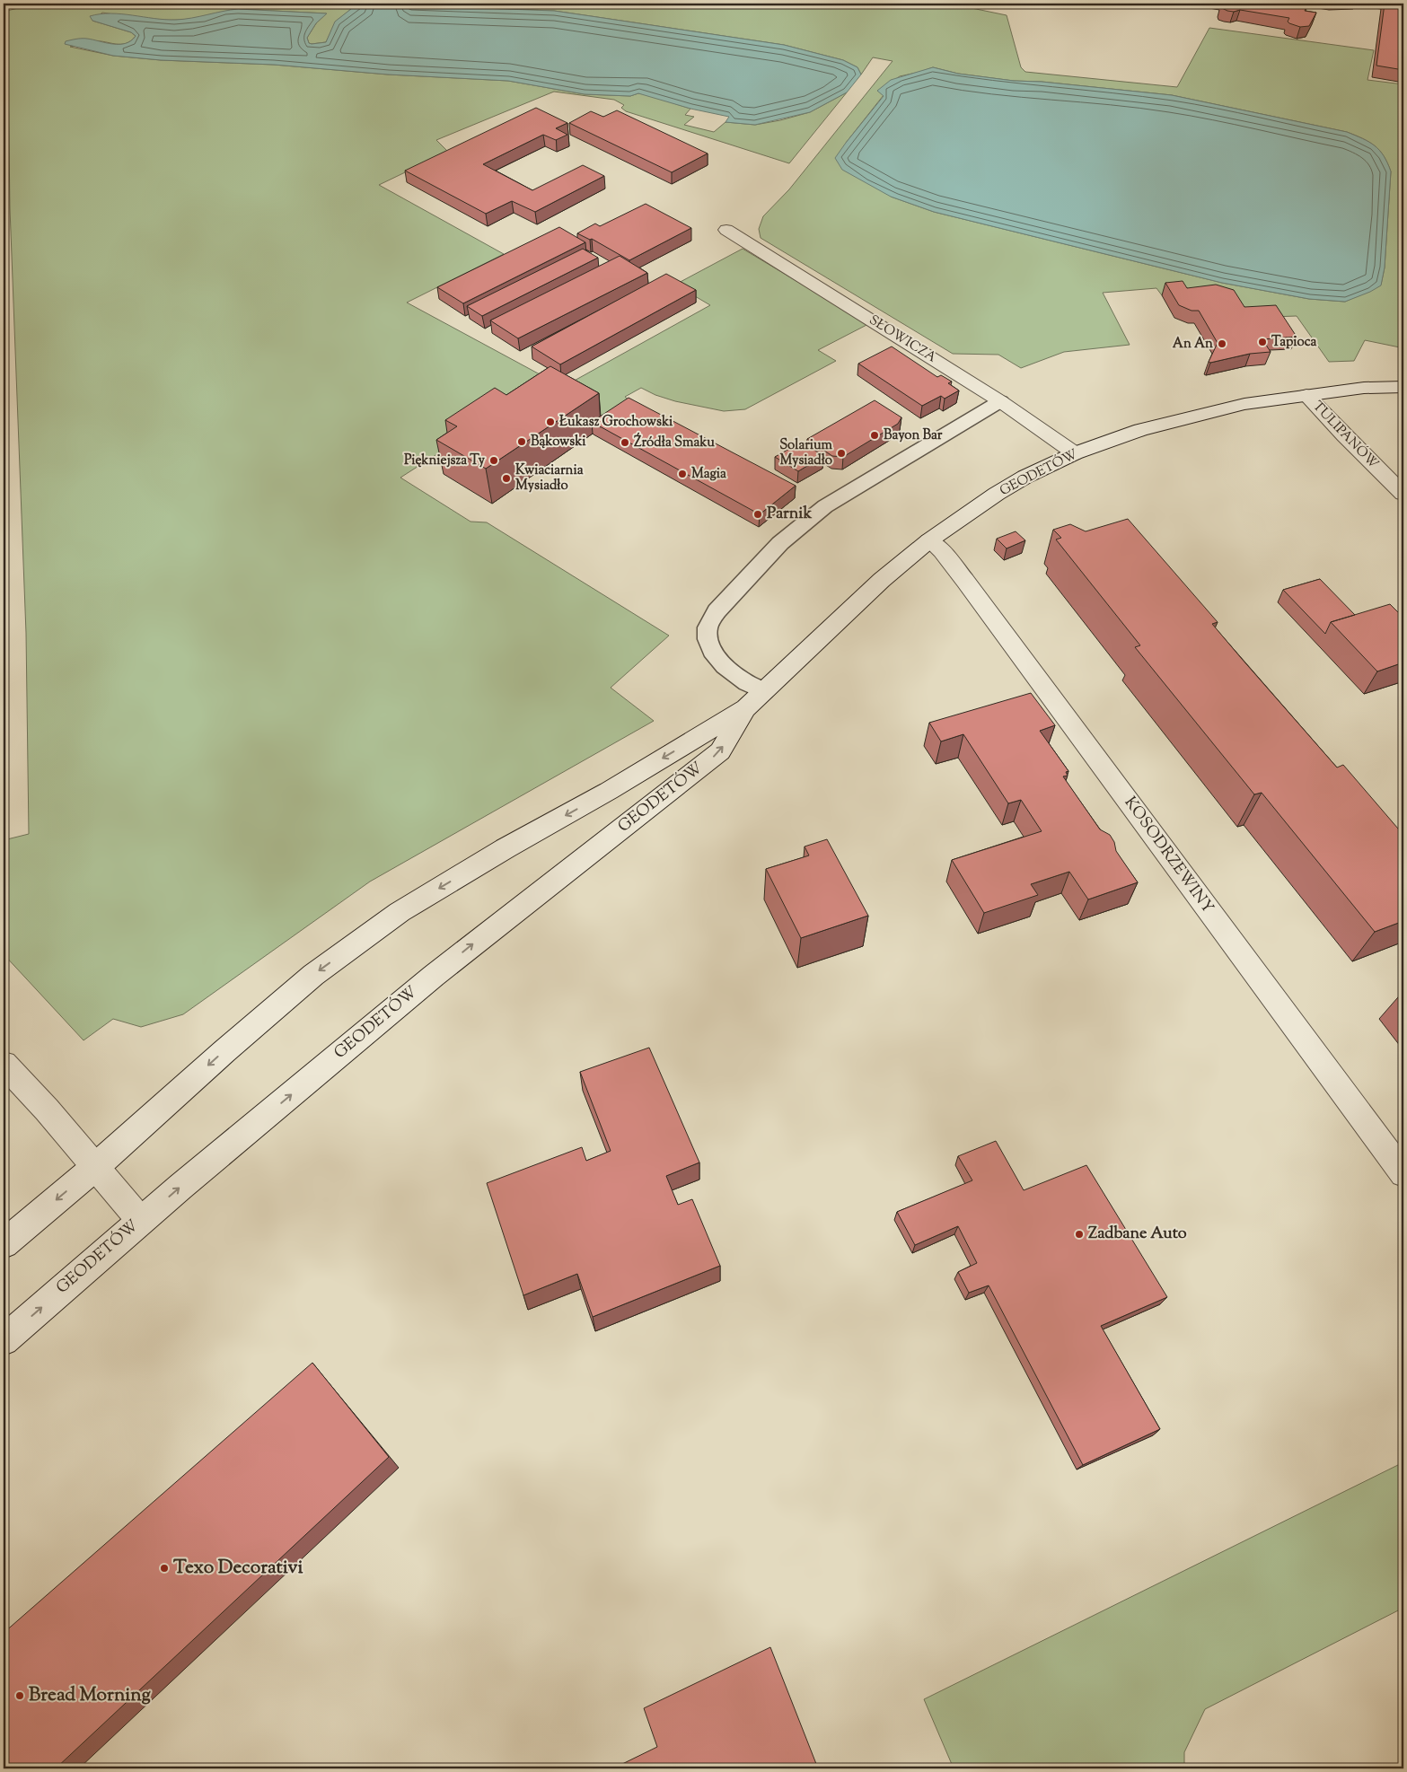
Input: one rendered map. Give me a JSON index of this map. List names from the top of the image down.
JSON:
{
  "streets": {
    "street": [
      "SŁOWICZA",
      "TULIPANÓW",
      "GEODETÓW",
      "KOSODRZEWINY"
    ]
  },
  "crossings": [
    ["SŁOWICZA", "GEODETÓW"],
    ["TULIPANÓW", "GEODETÓW"],
    ["GEODETÓW", "KOSODRZEWINY"]
  ],
  "places": [
    "Tapioca",
    "An An",
    "Łukasz Grochowski",
    "Bayon Bar",
    "Bąkowski",
    "Źródła Smaku",
    "Solarium Mysiadło",
    "Piękniejsza Ty",
    "Magia",
    "Kwiaciarnia Mysiadło",
    "Parnik",
    "Zadbane Auto",
    "Texo Decorativi",
    "Bread Morning"
  ]
}
